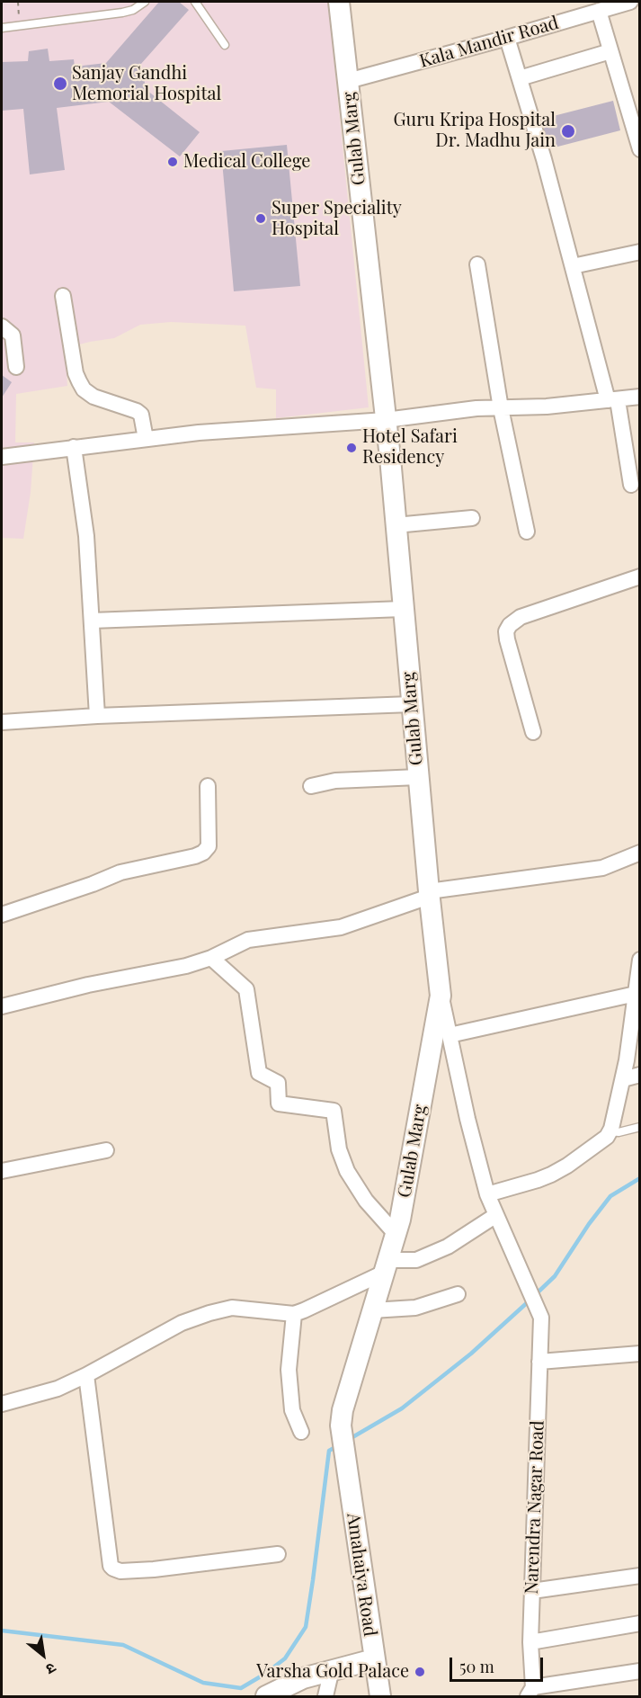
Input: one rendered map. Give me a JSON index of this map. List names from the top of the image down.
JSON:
{
  "streets": {
    "street": [
      "Kala Mandir Road",
      "Gulab Marg",
      "Narendra Nagar Road",
      "Amahaiya Road"
    ]
  },
  "crossings": [
    ["Kala Mandir Road", "Gulab Marg"],
    ["Gulab Marg", "Amahaiya Road"]
  ],
  "places": [
    "Sanjay Gandhi Memorial Hospital",
    "Guru Kripa Hospital Dr. Madhu Jain",
    "Medical College",
    "Super Speciality Hospital",
    "Hotel Safari Residency",
    "Varsha Gold Palace"
  ],
  "scale_bar": "50 m",
  "north": "bottom right"
}
